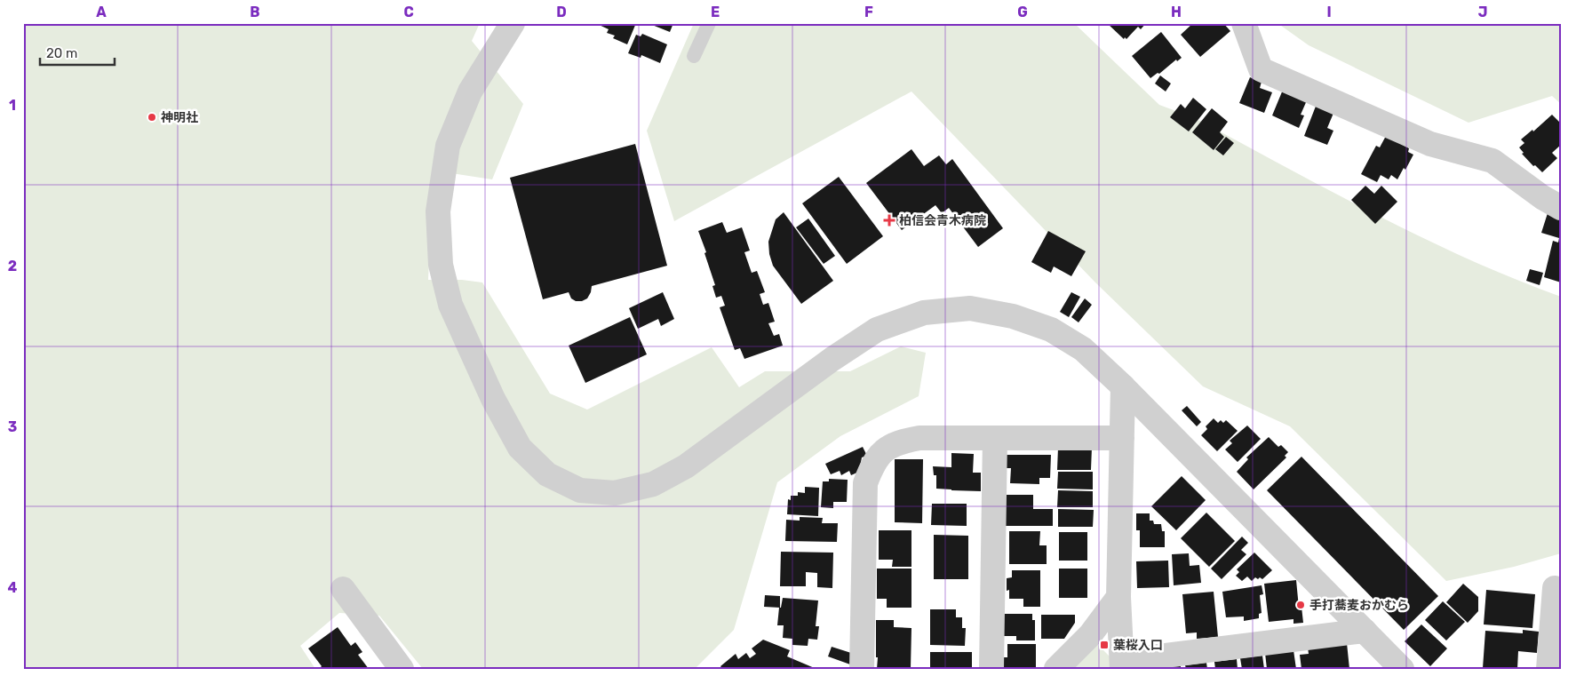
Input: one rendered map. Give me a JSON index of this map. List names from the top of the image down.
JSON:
{
  "places": {
    "other": ["神明社", "手打蕎麦おかむら"],
    "health": ["柏信会青木病院"],
    "transit": ["葉桜入口"]
  },
  "scale_bar": "20 m",
  "grid": {
    "columns": [
      "A",
      "B",
      "C",
      "D",
      "E",
      "F",
      "G",
      "H",
      "I",
      "J"
    ],
    "rows": [
      "1",
      "2",
      "3",
      "4"
    ]
  }
}
